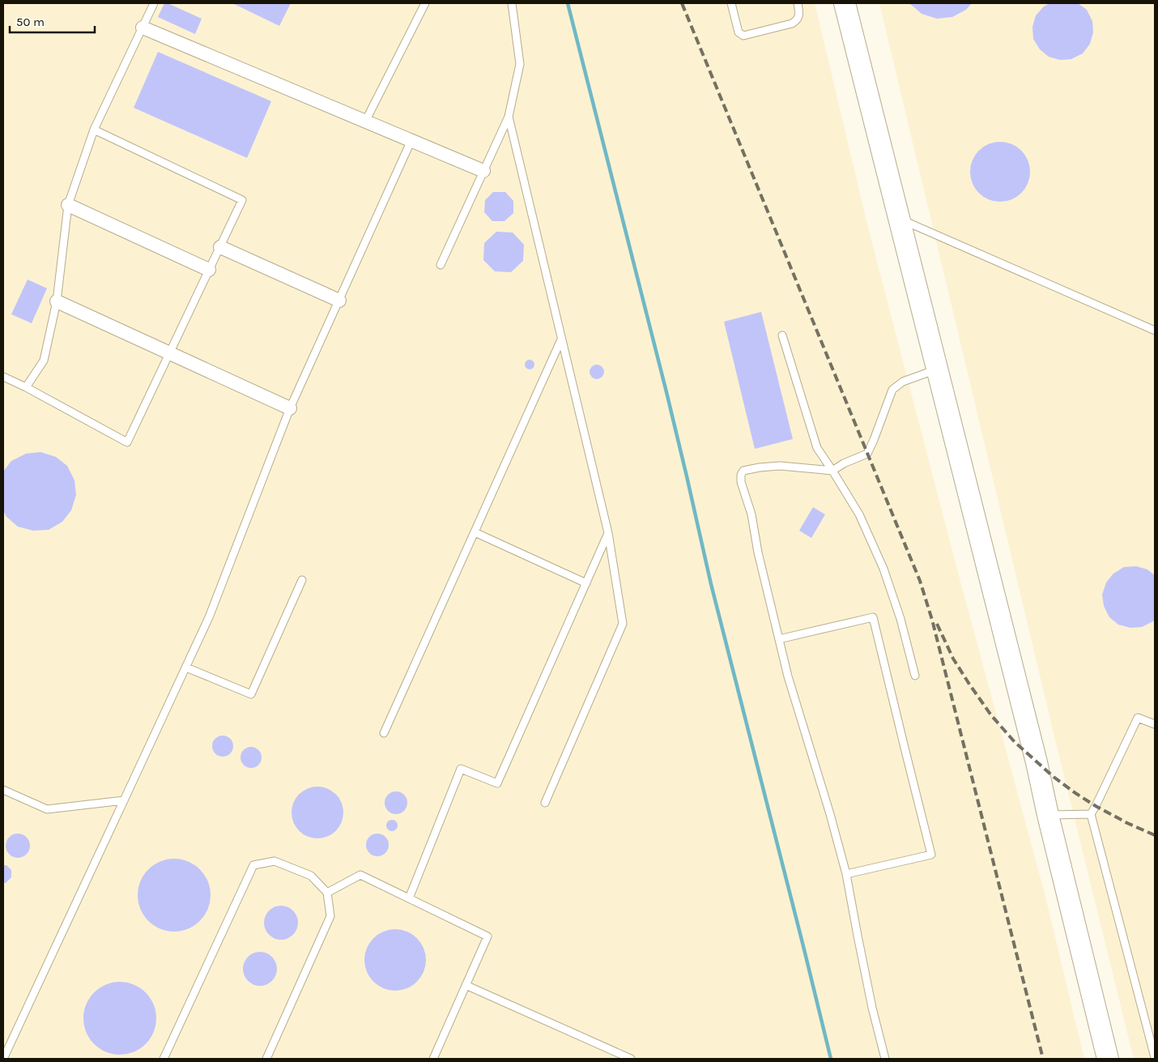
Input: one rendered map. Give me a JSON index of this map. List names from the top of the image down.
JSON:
{
  "scale_bar": "50 m"
}
